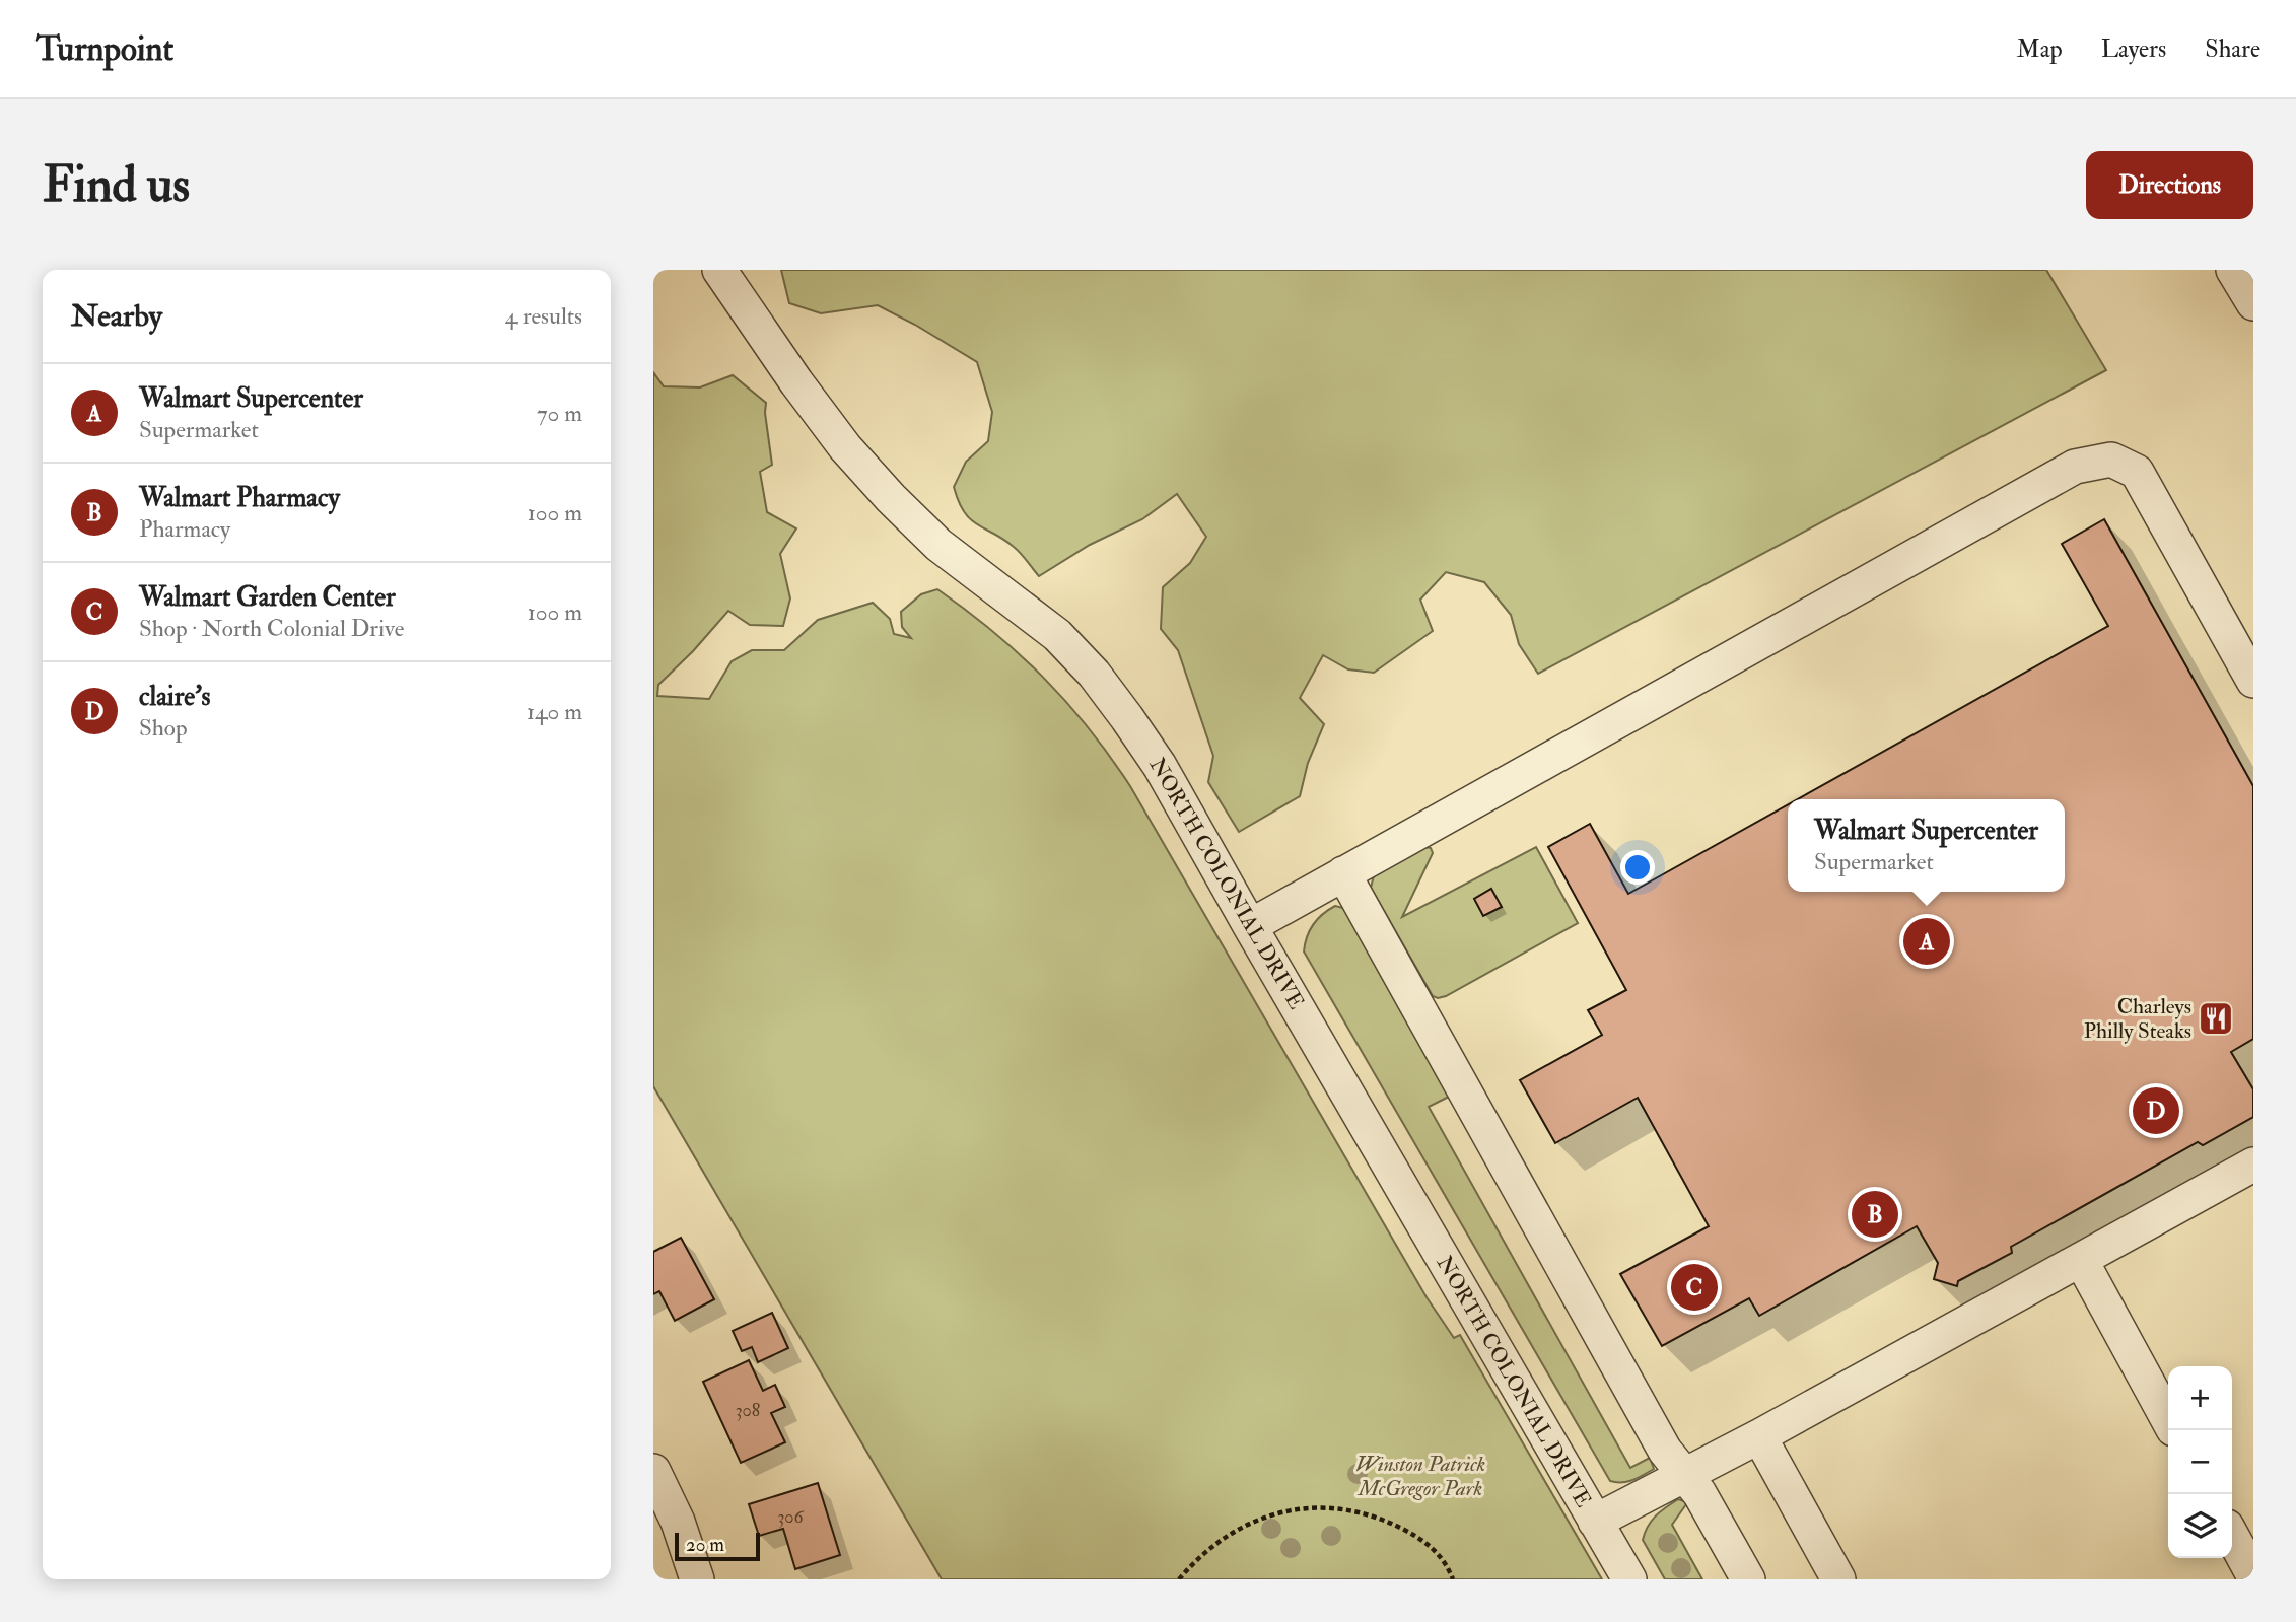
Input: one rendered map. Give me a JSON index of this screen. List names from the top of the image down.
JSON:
{
  "streets": {
    "street": ["NORTH COLONIAL DRIVE"]
  },
  "parks": ["Winston Patrick McGregor Park"],
  "places": {
    "restaurant": ["Charleys Philly Steaks"]
  },
  "house_numbers": ["308", "306"],
  "scale_bar": "20 m",
  "page": {
    "header": "Turnpoint",
    "nav": ["Map", "Layers", "Share"],
    "buttons": "Directions",
    "title": "Find us",
    "heading": ["Nearby", "4 results"],
    "list": [
      {
        "mark": "A",
        "name": "Walmart Supercenter",
        "note": "Supermarket",
        "value": "70 m"
      },
      {
        "mark": "B",
        "name": "Walmart Pharmacy",
        "note": "Pharmacy",
        "value": "100 m"
      },
      {
        "mark": "C",
        "name": "Walmart Garden Center",
        "note": "Shop · North Colonial Drive",
        "value": "100 m"
      },
      {
        "mark": "D",
        "name": "claire's",
        "note": "Shop",
        "value": "140 m"
      }
    ],
    "popup": ["Walmart Supercenter", "Supermarket"],
    "pins": [
      "A",
      "D",
      "B",
      "C"
    ],
    "map_buttons": ["+", "−"],
    "scale": "20 m"
  }
}
